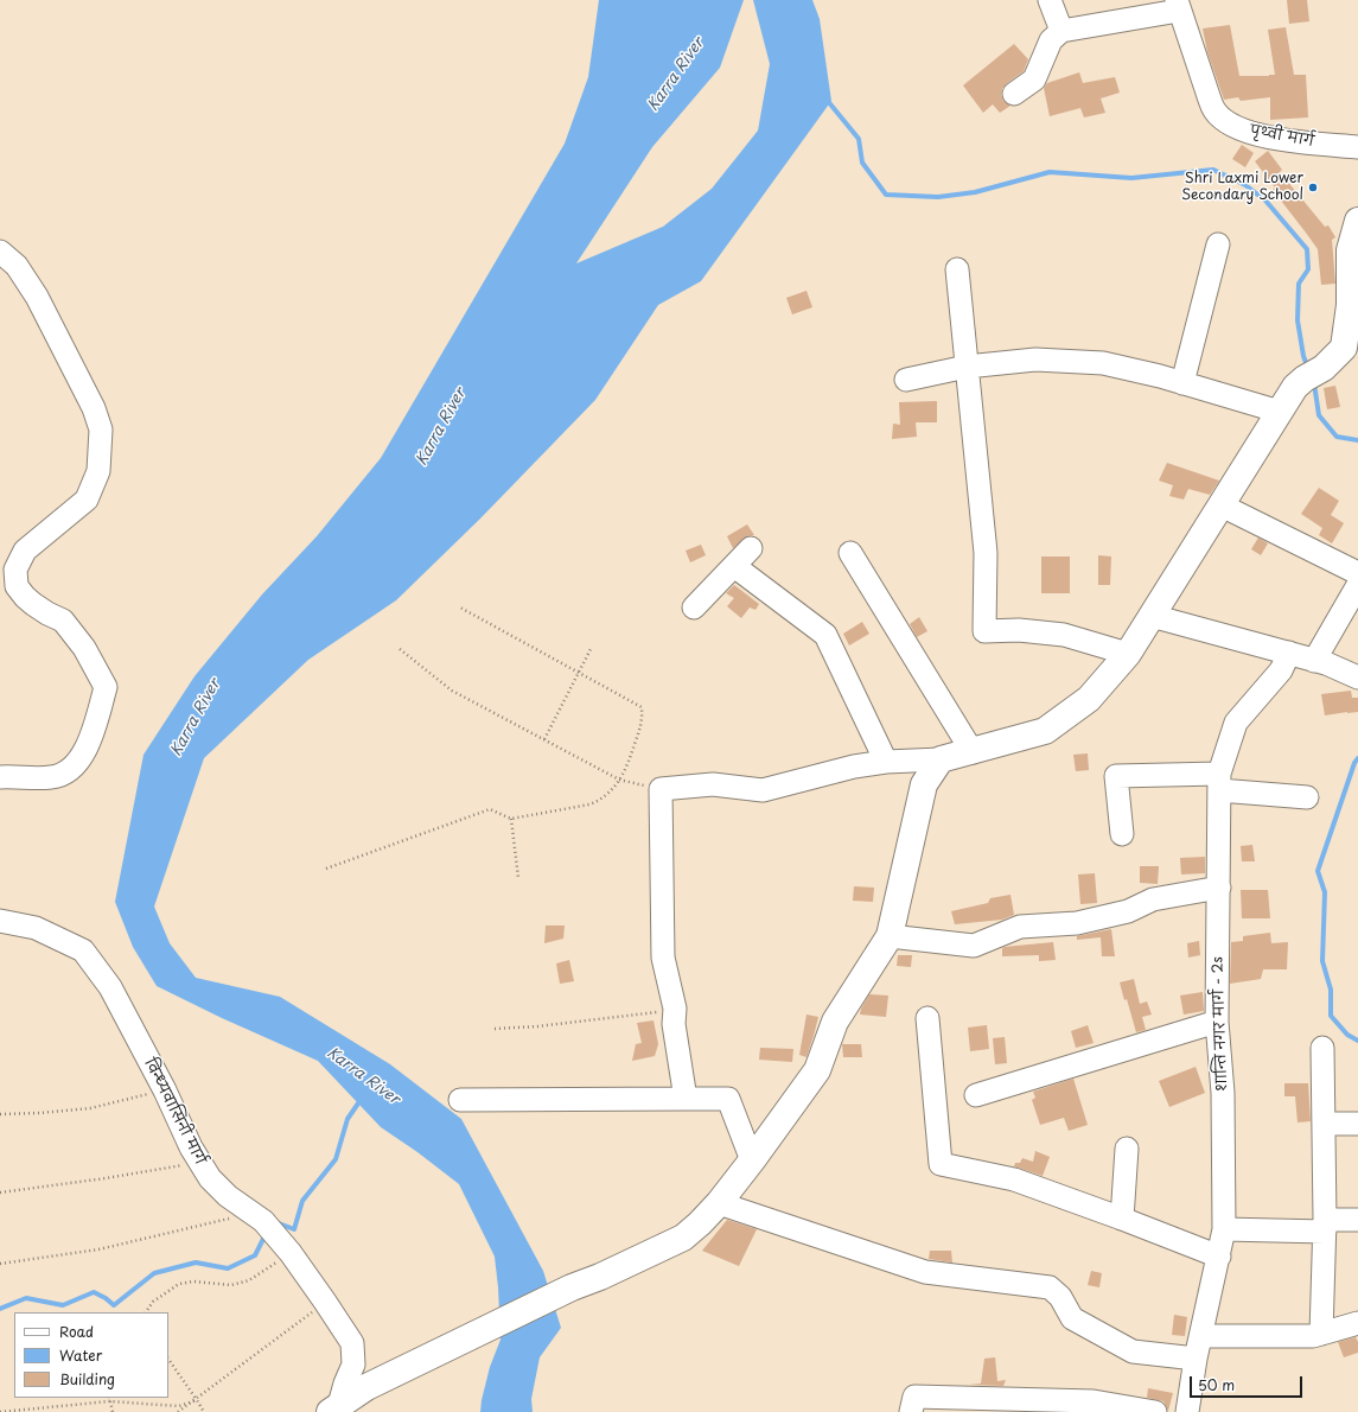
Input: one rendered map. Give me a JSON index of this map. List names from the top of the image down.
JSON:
{
  "streets": {
    "street": ["पृथ्वी मार्ग", "शान्ति नगर मार्ग - 2s", "विन्ध्यवासिनी मार्ग"]
  },
  "water": ["Karra River"],
  "places": ["Shri Laxmi Lower Secondary School"],
  "legend": ["Road", "Water", "Building"],
  "scale_bar": "50 m"
}
